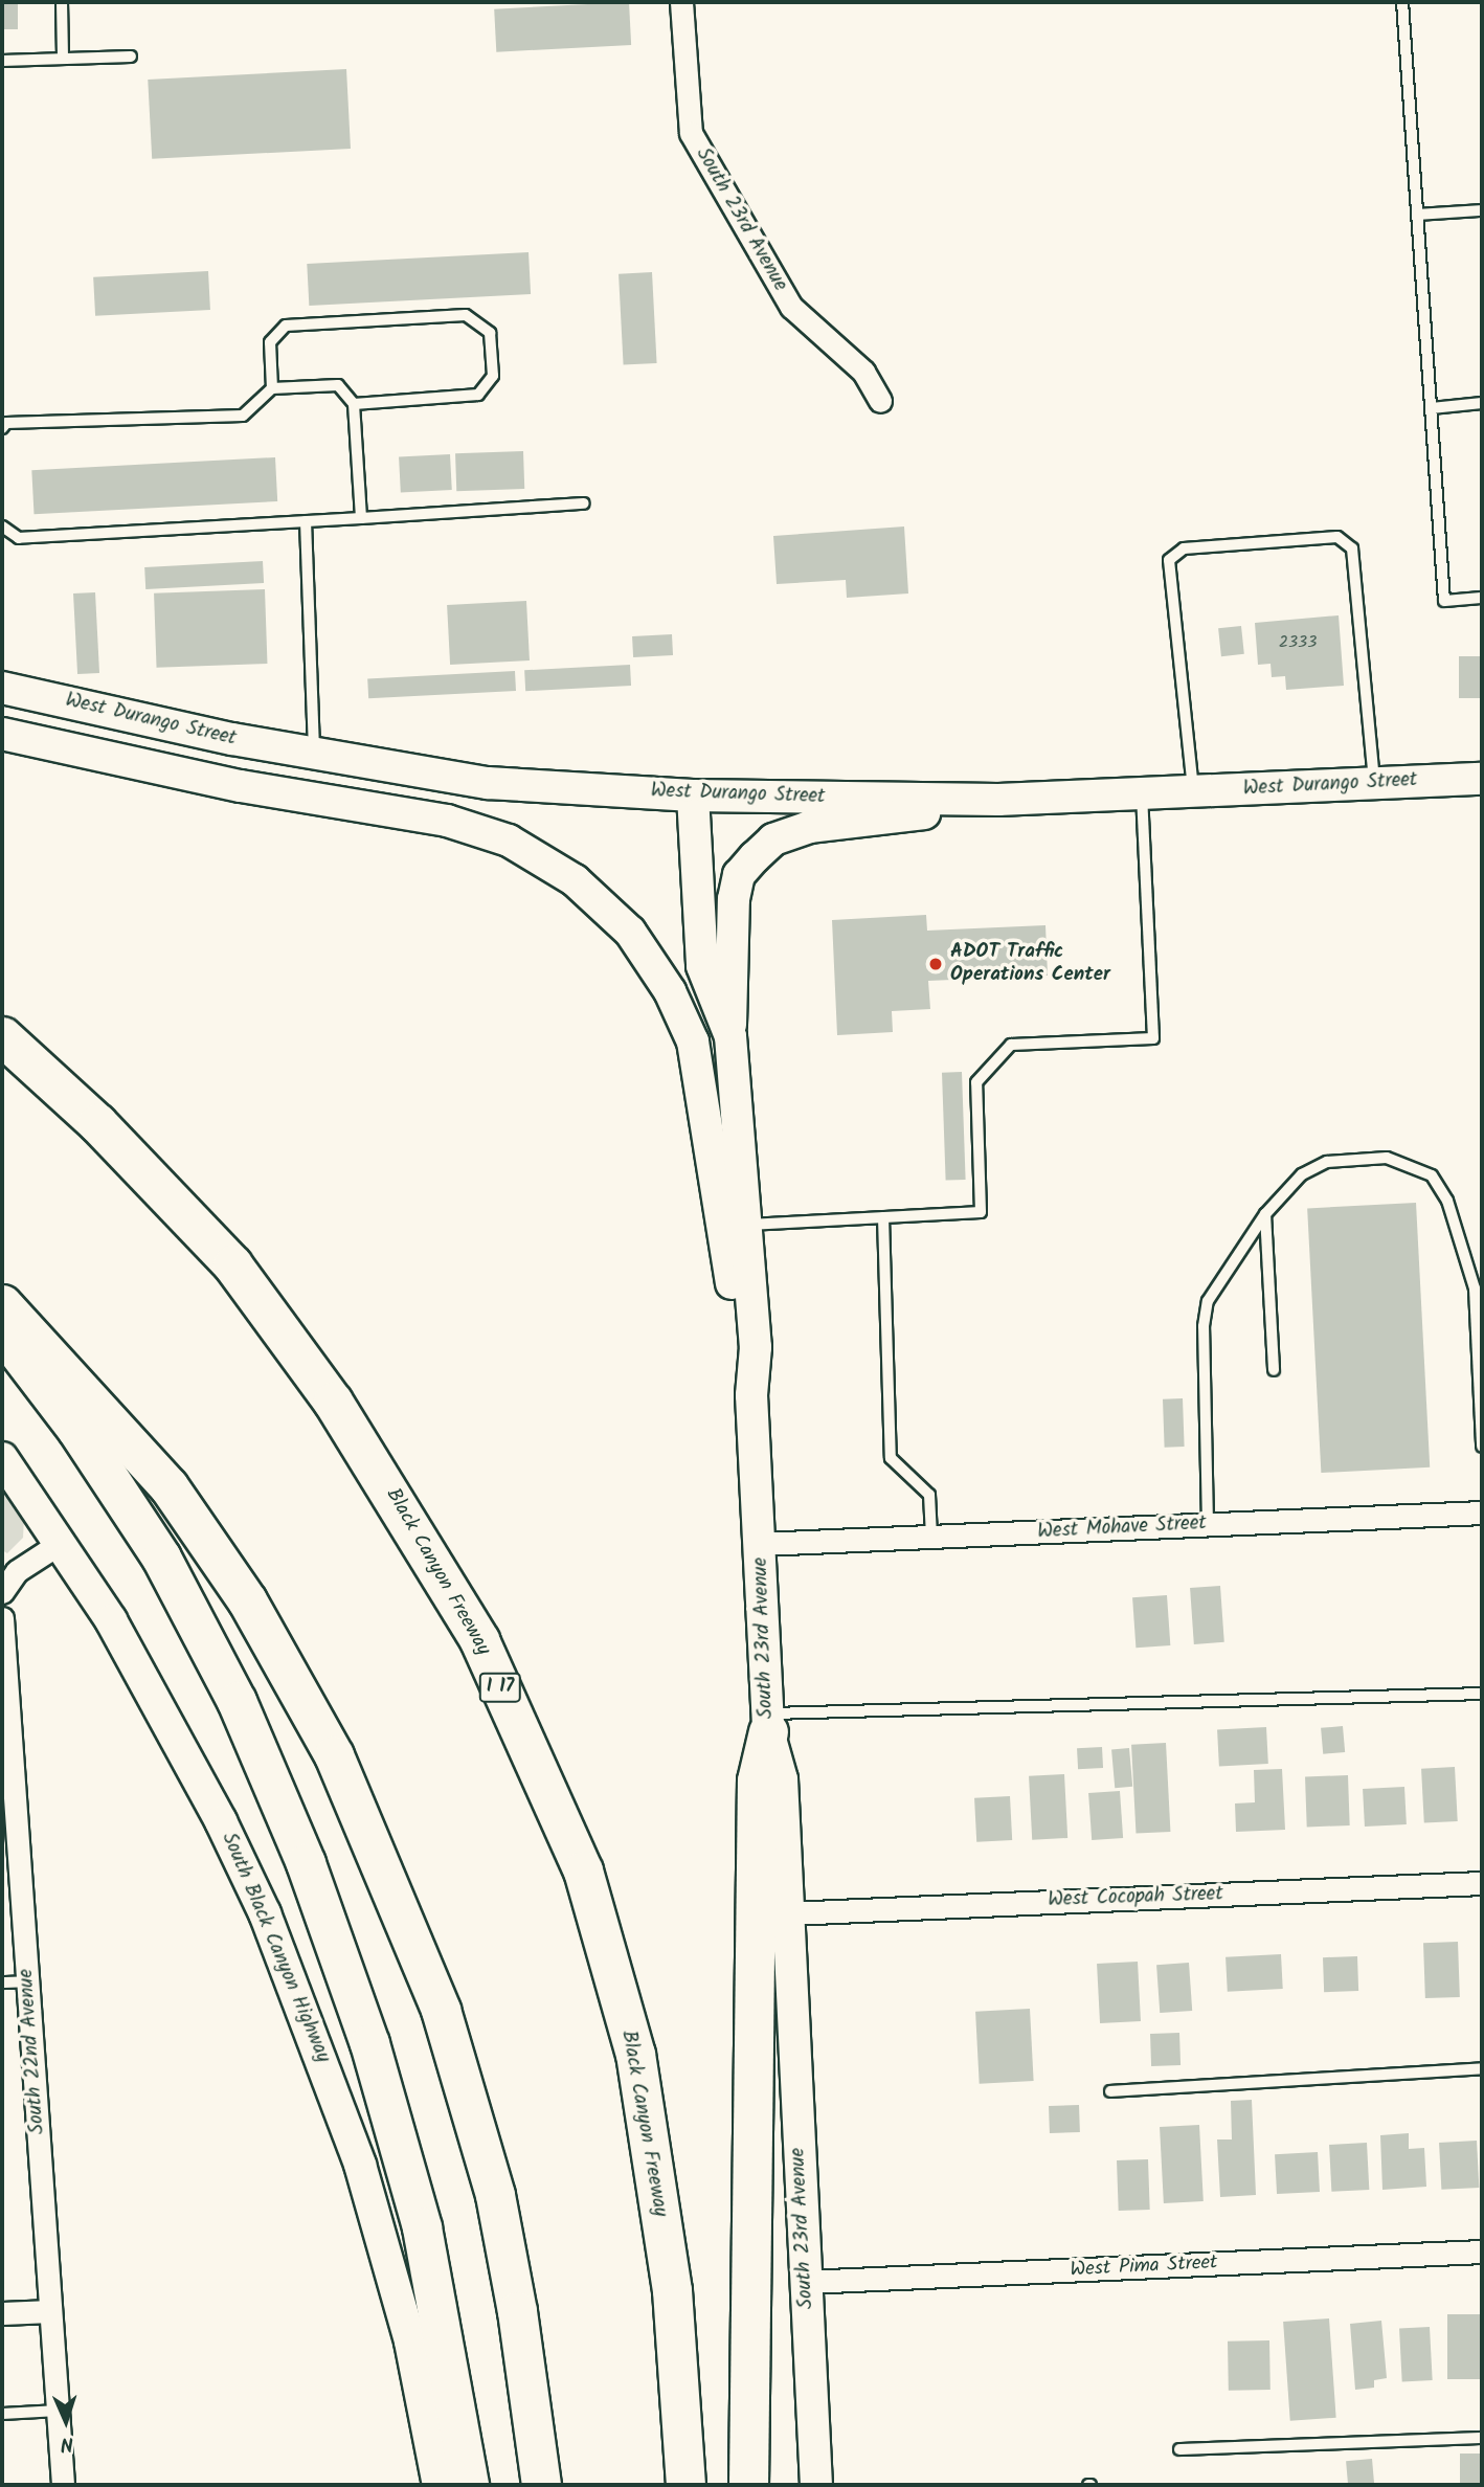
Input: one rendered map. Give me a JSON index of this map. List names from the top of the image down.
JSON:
{
  "streets": {
    "highway": ["Black Canyon Freeway", "I 17"],
    "main road": ["South 23rd Avenue", "West Durango Street", "South Black Canyon Highway"],
    "street": [
      "West Mohave Street",
      "West Cocopah Street",
      "South 22nd Avenue",
      "West Pima Street"
    ]
  },
  "crossings": [
    ["South 23rd Avenue", "West Durango Street"],
    ["South 23rd Avenue", "West Mohave Street"],
    ["South 23rd Avenue", "West Cocopah Street"],
    ["South 23rd Avenue", "West Pima Street"]
  ],
  "places": ["ADOT Traffic Operations Center"],
  "house_numbers": ["2333"],
  "north": "bottom"
}
